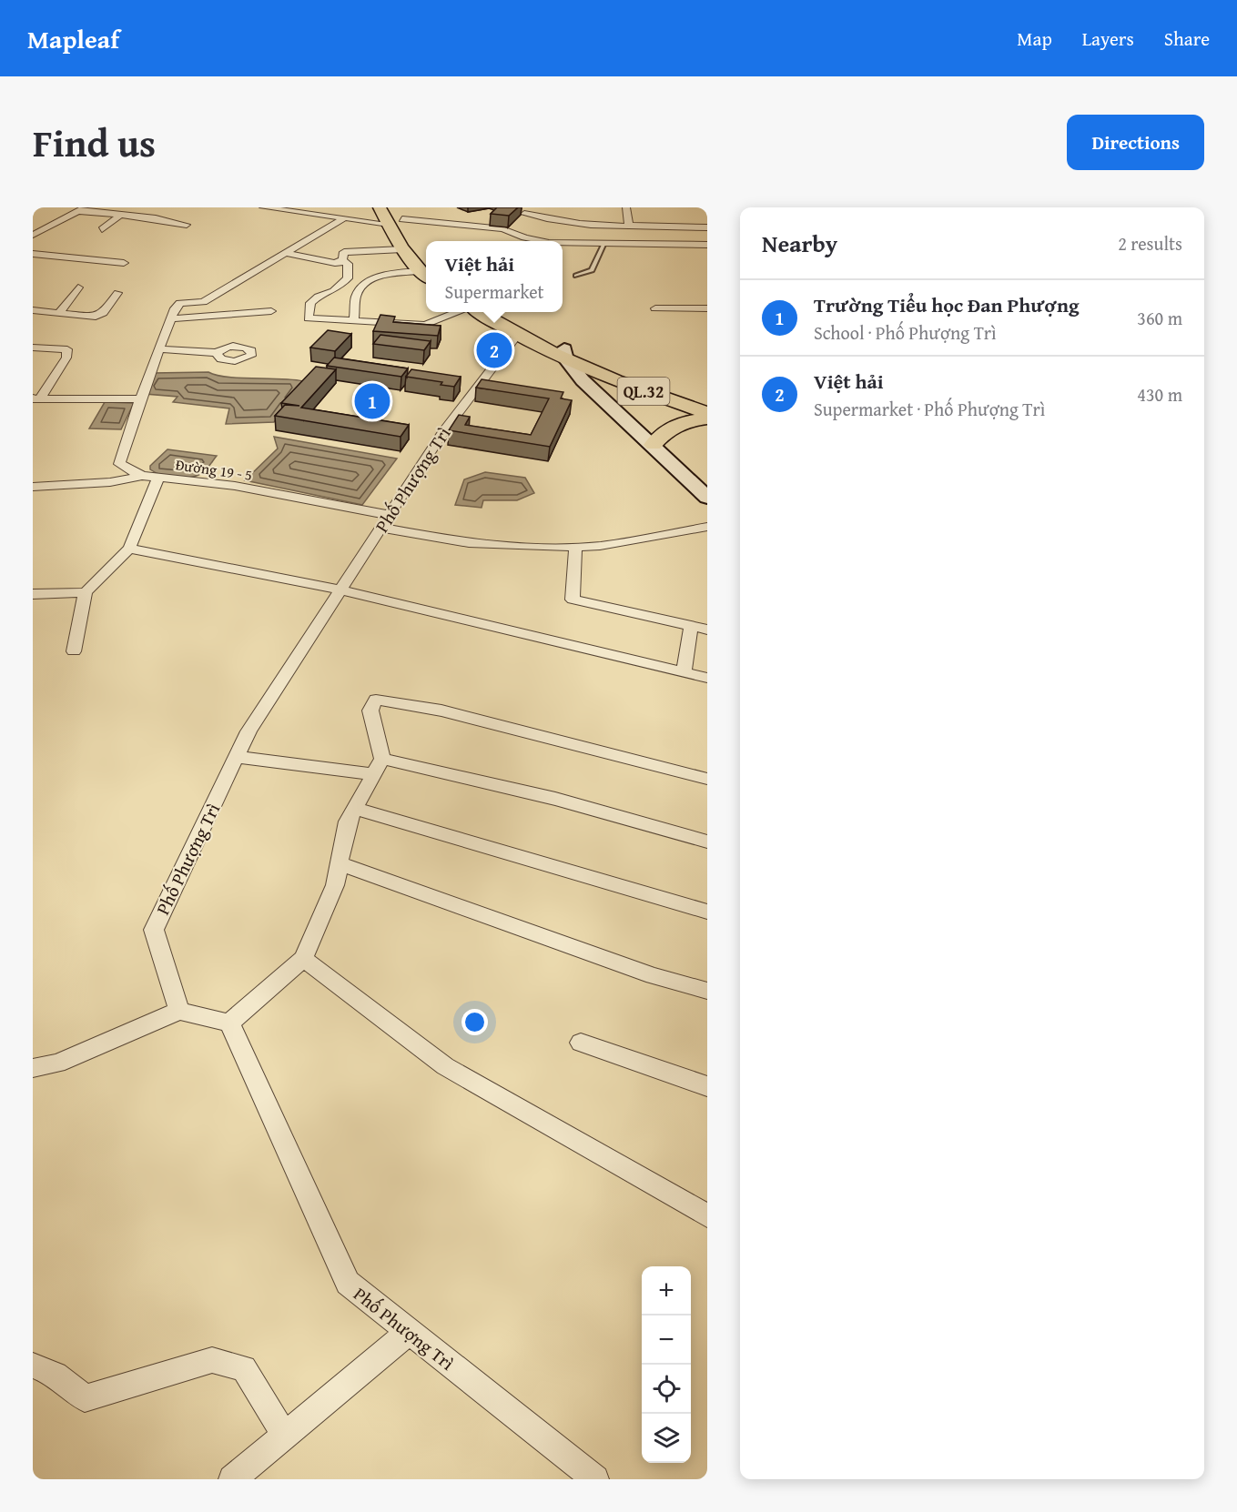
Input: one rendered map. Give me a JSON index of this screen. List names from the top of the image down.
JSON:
{
  "streets": {
    "highway": ["QL.32"],
    "street": ["Đường 19 - 5", "Phố Phượng Trì"]
  },
  "crossings": [
    ["QL.32", "Phố Phượng Trì"],
    ["Đường 19 - 5", "Phố Phượng Trì"]
  ],
  "page": {
    "header": "Mapleaf",
    "nav": ["Map", "Layers", "Share"],
    "title": "Find us",
    "buttons": "Directions",
    "heading": ["Nearby", "2 results"],
    "popup": ["Việt hải", "Supermarket"],
    "list": [
      {
        "mark": "1",
        "name": "Trường Tiểu học Đan Phượng",
        "note": "School · Phố Phượng Trì",
        "value": "360 m"
      },
      {
        "mark": "2",
        "name": "Việt hải",
        "note": "Supermarket · Phố Phượng Trì",
        "value": "430 m"
      }
    ],
    "pins": ["2", "1"],
    "map_buttons": ["+", "−"]
  }
}
